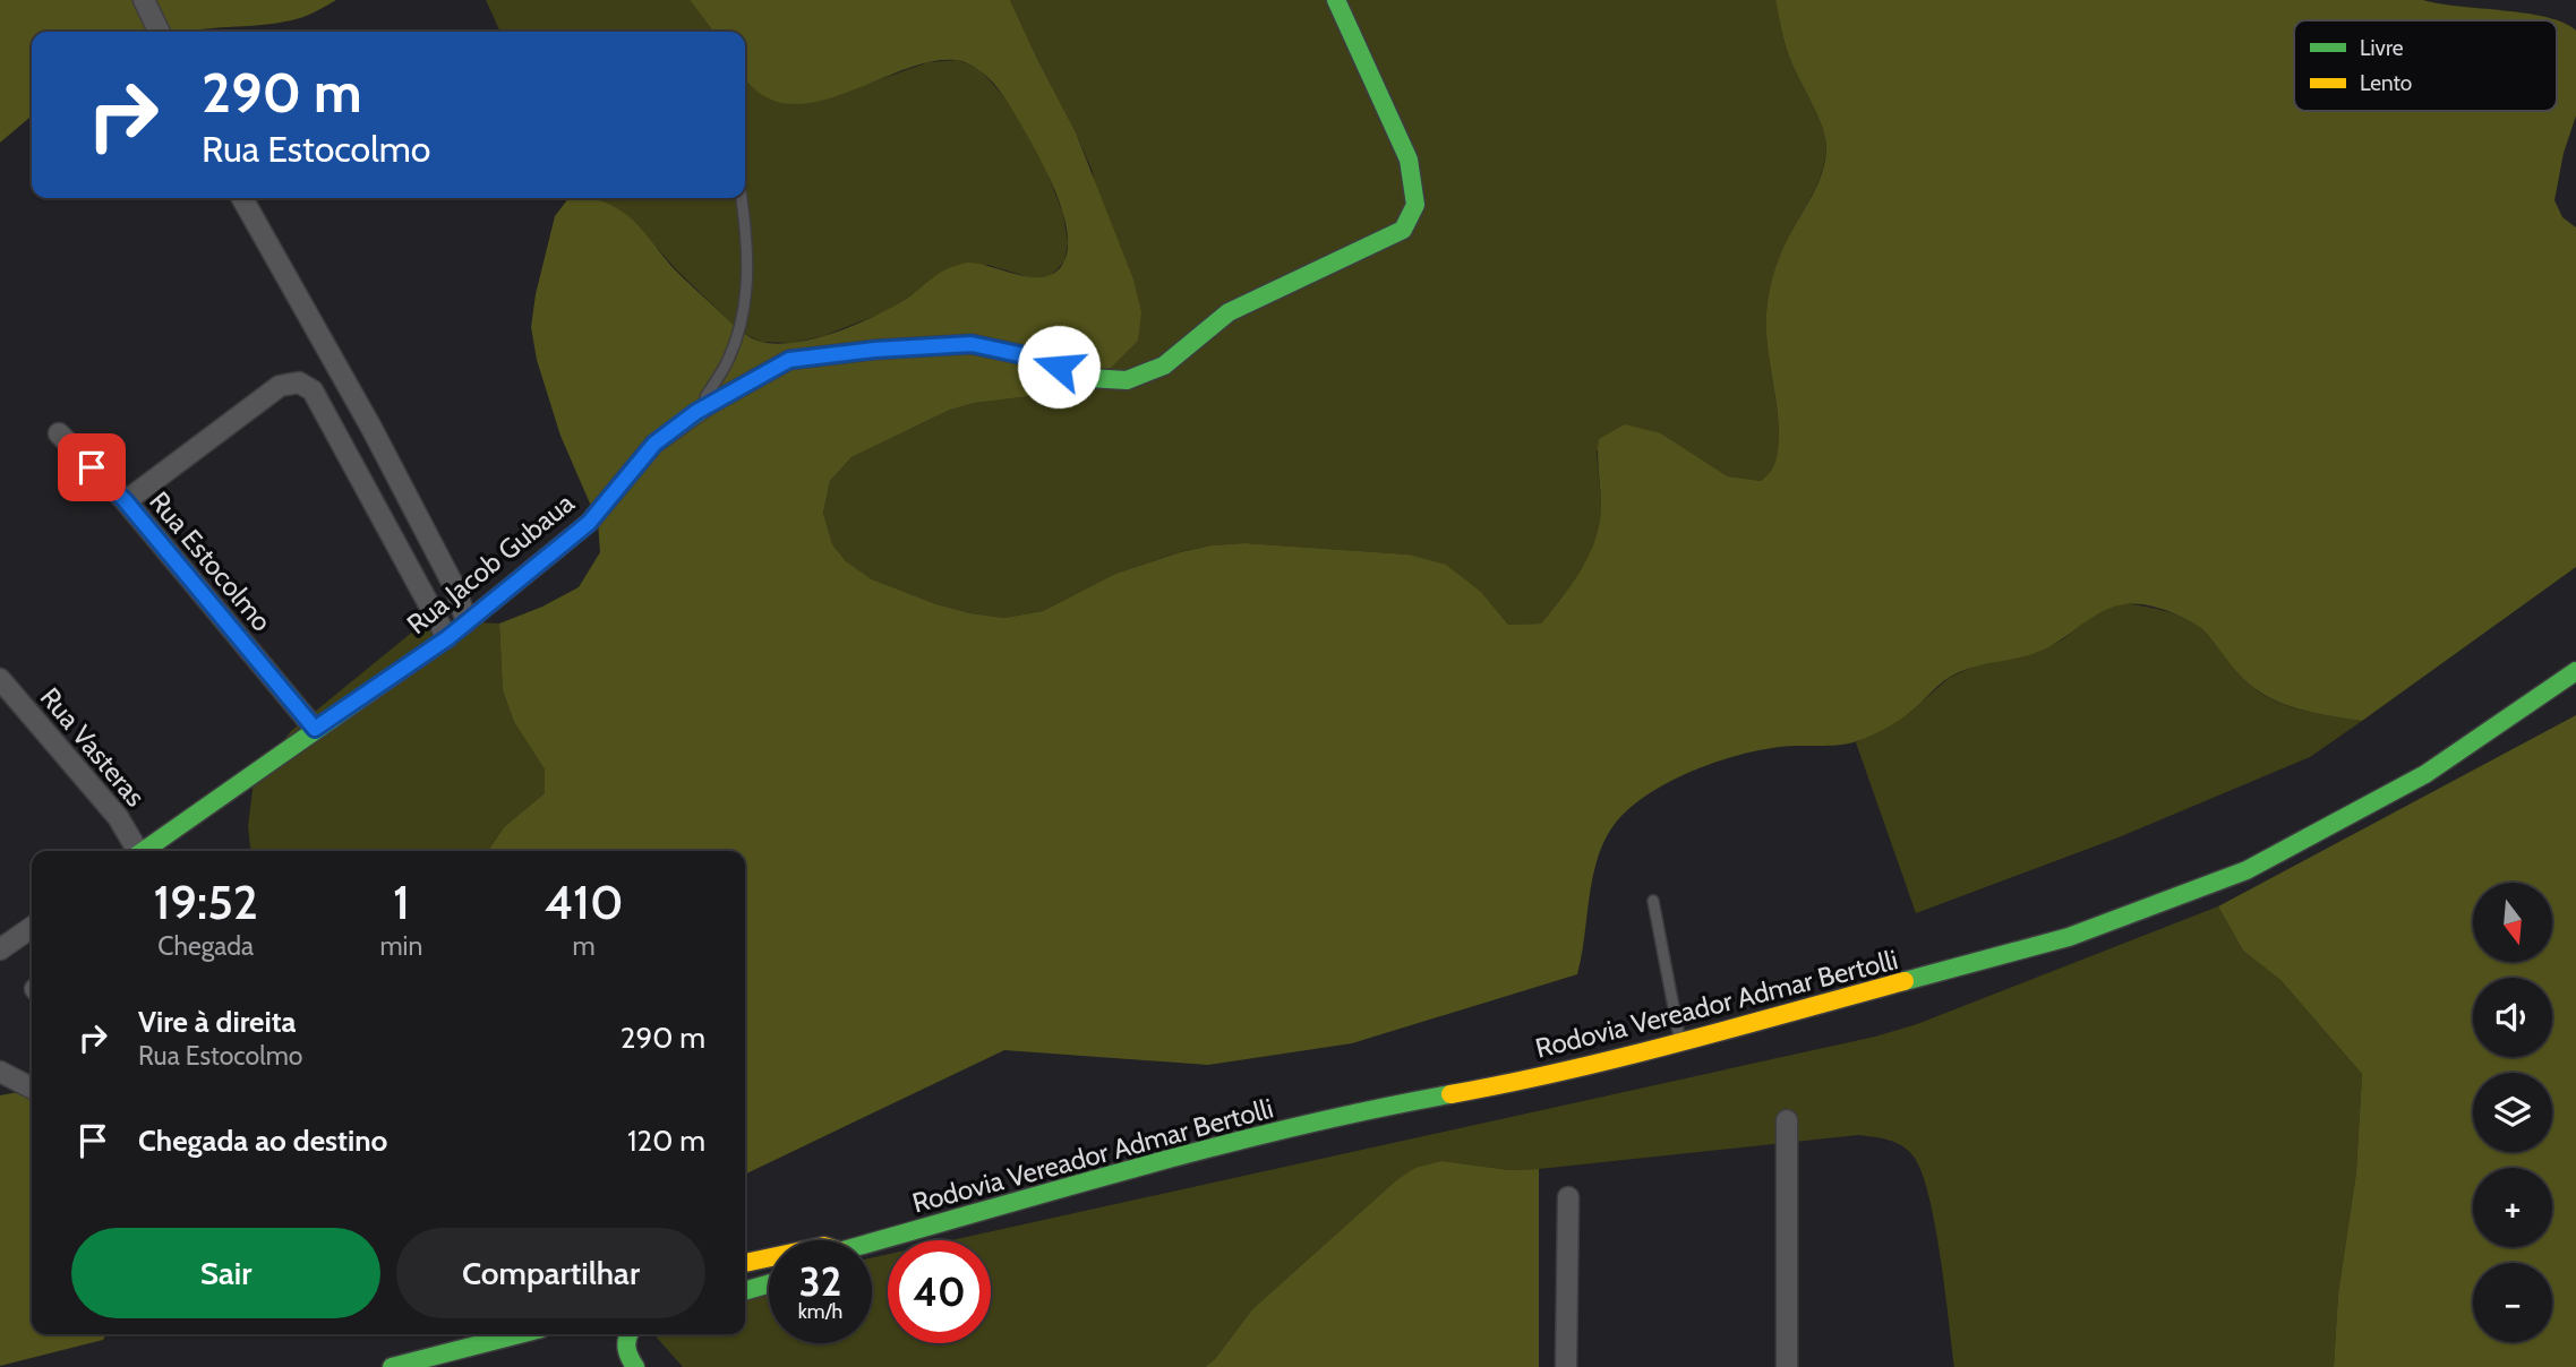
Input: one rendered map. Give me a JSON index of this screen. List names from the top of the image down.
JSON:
{
  "streets": {
    "main road": ["Rua Jacob Gubaua", "Rodovia Vereador Admar Bertolli"],
    "street": ["Rua Estocolmo", "Rua Vasteras"]
  },
  "crossings": [
    ["Rua Estocolmo", "Rua Jacob Gubaua"]
  ],
  "legend": ["Livre", "Lento"],
  "north": "bottom",
  "page": {
    "turn": ["290 m", "Rua Estocolmo"],
    "eta": [
      "19:52",
      "Chegada",
      "1",
      "min",
      "410",
      "m"
    ],
    "map_buttons": ["+", "−"],
    "list": [
      {
        "name": "Vire à direita",
        "note": "Rua Estocolmo",
        "value": "290 m"
      },
      {
        "name": "Chegada ao destino",
        "value": "120 m"
      }
    ],
    "buttons": ["Sair", "Compartilhar"],
    "speed": "32 km/h",
    "limit": "40"
  }
}
